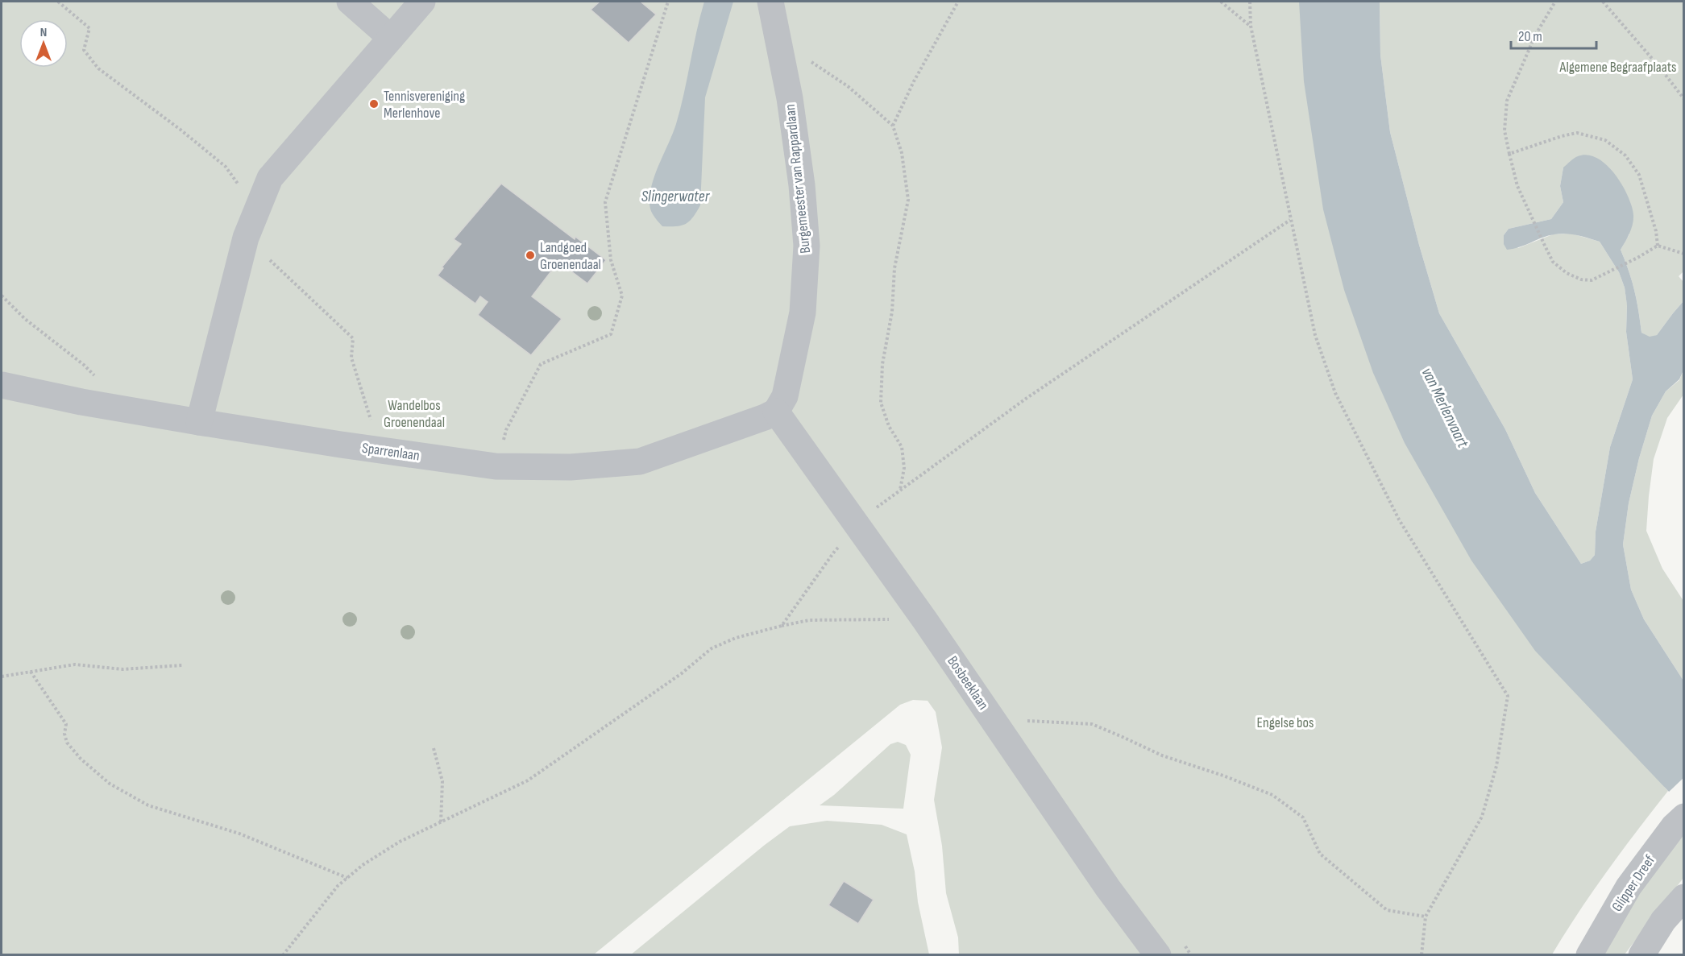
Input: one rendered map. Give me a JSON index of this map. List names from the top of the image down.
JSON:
{
  "streets": {
    "street": [
      "Burgemeester van Rappardlaan",
      "Sparrenlaan",
      "Bosbeeklaan",
      "Glipper Dreef"
    ]
  },
  "crossings": [
    ["Burgemeester van Rappardlaan", "Sparrenlaan"],
    ["Burgemeester van Rappardlaan", "Bosbeeklaan"],
    ["Sparrenlaan", "Bosbeeklaan"]
  ],
  "water": ["Slingerwater", "van Merlenvaart"],
  "parks": ["Algemene Begraafplaats", "Wandelbos Groenendaal", "Engelse bos"],
  "places": ["Tennisvereniging Merlenhove", "Landgoed Groenendaal"],
  "scale_bar": "20 m",
  "north": "top"
}
